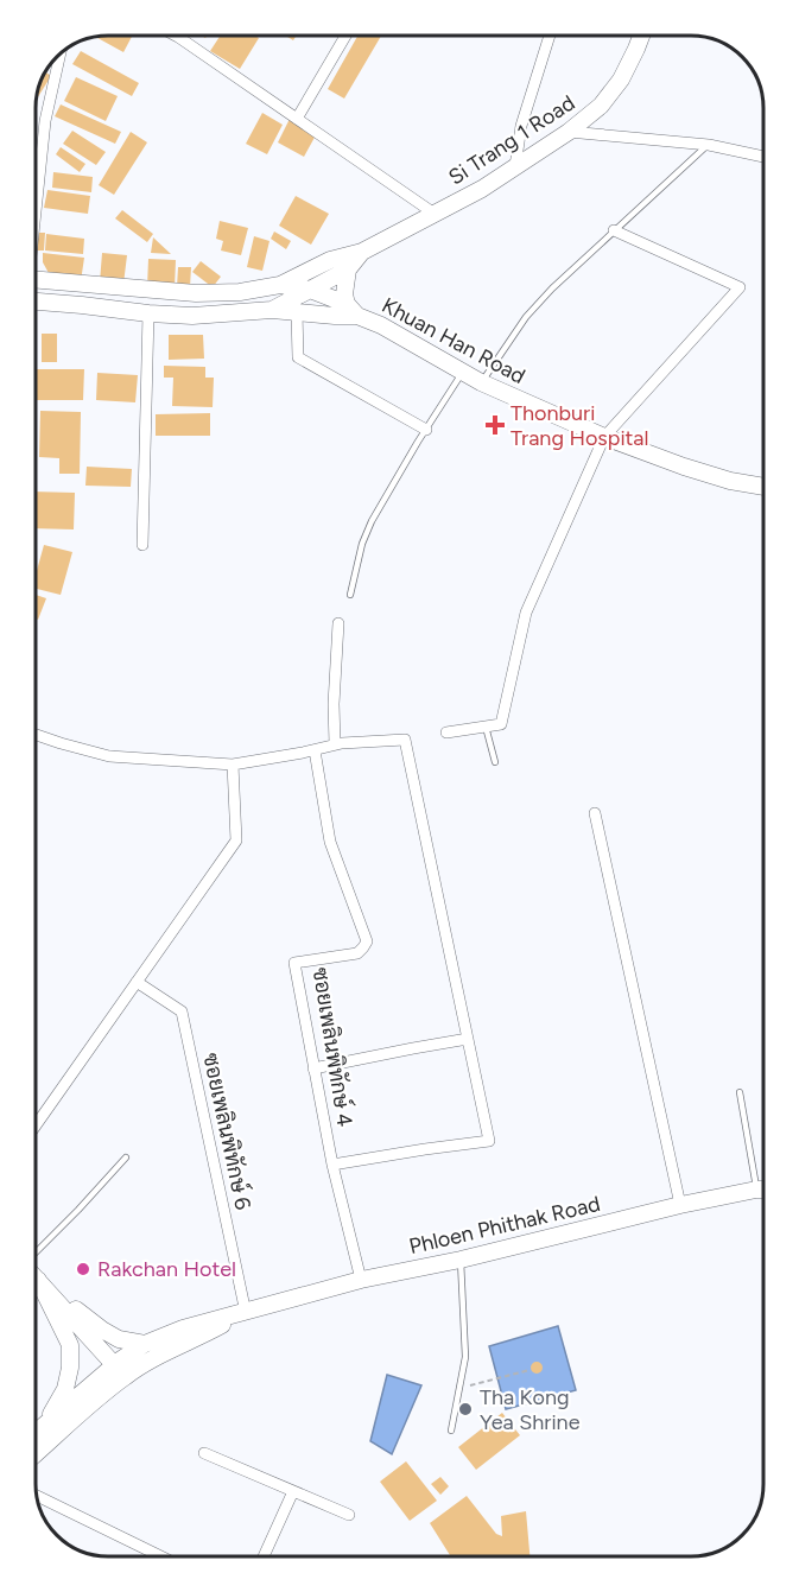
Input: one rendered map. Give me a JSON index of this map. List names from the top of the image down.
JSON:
{
  "streets": {
    "main road": ["Si Trang 1 Road", "Khuan Han Road", "Phloen Phithak Road"],
    "street": ["ซอยเพลินพิทักษ์ 4", "ซอยเพลินพิทักษ์ 6"]
  },
  "crossings": [
    ["Si Trang 1 Road", "Khuan Han Road"],
    ["ซอยเพลินพิทักษ์ 4", "Phloen Phithak Road"],
    ["ซอยเพลินพิทักษ์ 6", "Phloen Phithak Road"]
  ],
  "places": {
    "health": ["Thonburi Trang Hospital"],
    "other": ["Rakchan Hotel", "Tha Kong Yea Shrine"]
  }
}
